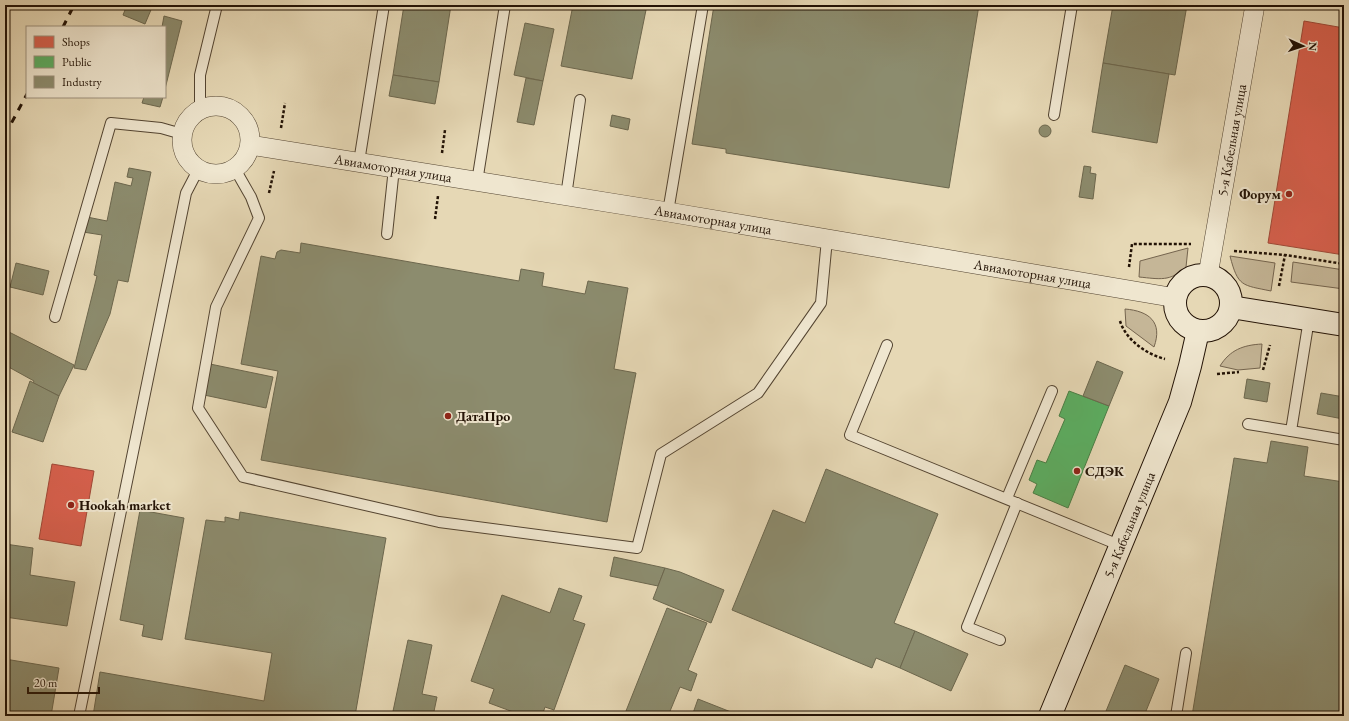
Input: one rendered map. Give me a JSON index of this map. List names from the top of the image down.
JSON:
{
  "streets": {
    "street": ["5-я Кабельная улица", "Авиамоторная улица"]
  },
  "crossings": [
    ["5-я Кабельная улица", "Авиамоторная улица"]
  ],
  "places": [
    "Форум",
    "ДатаПро",
    "СДЭК",
    "Hookah market"
  ],
  "legend": ["Shops", "Public", "Industry"],
  "scale_bar": "20 m",
  "north": "right"
}
